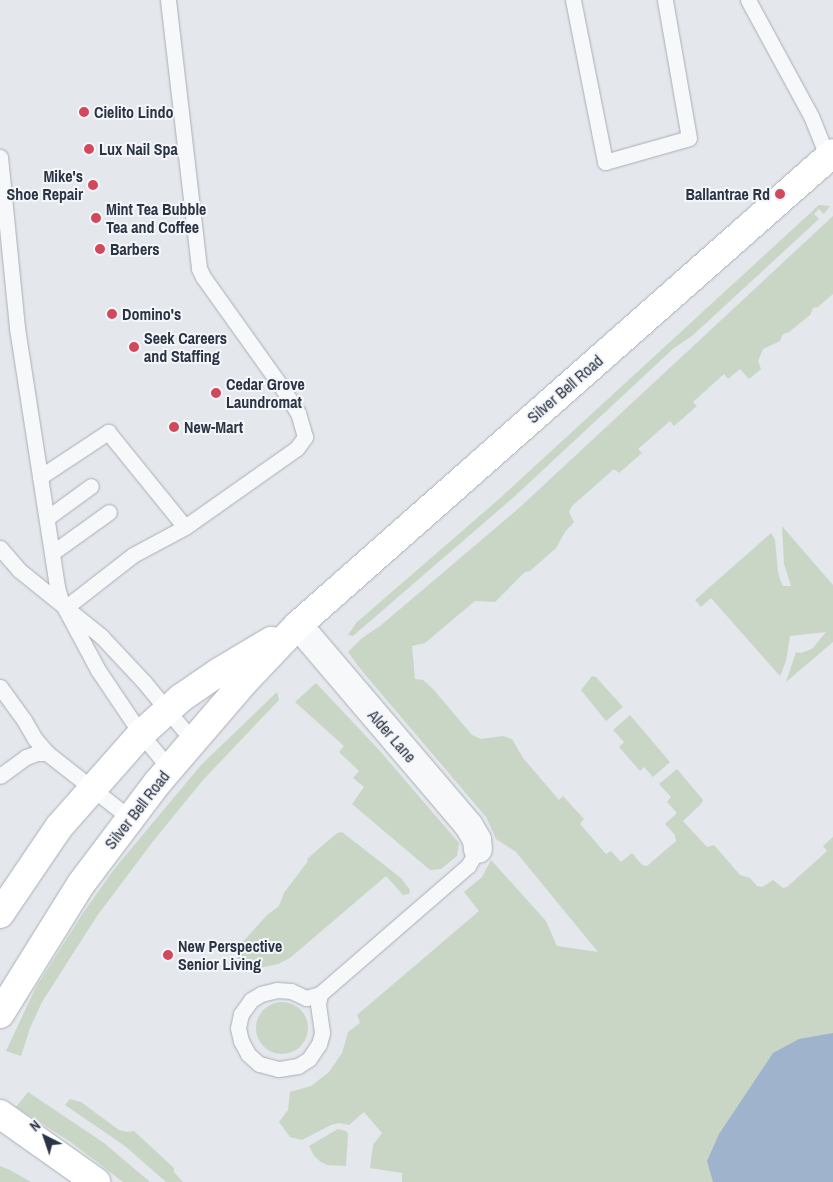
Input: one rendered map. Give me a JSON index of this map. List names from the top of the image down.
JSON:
{
  "streets": {
    "street": ["Silver Bell Road", "Alder Lane"]
  },
  "crossings": [
    ["Silver Bell Road", "Alder Lane"]
  ],
  "places": [
    "Cielito Lindo",
    "Lux Nail Spa",
    "Mike's Shoe Repair",
    "Ballantrae Rd",
    "Mint Tea Bubble Tea and Coffee",
    "Barbers",
    "Domino's",
    "Seek Careers and Staffing",
    "Cedar Grove Laundromat",
    "New-Mart",
    "New Perspective Senior Living"
  ],
  "north": "top left"
}
